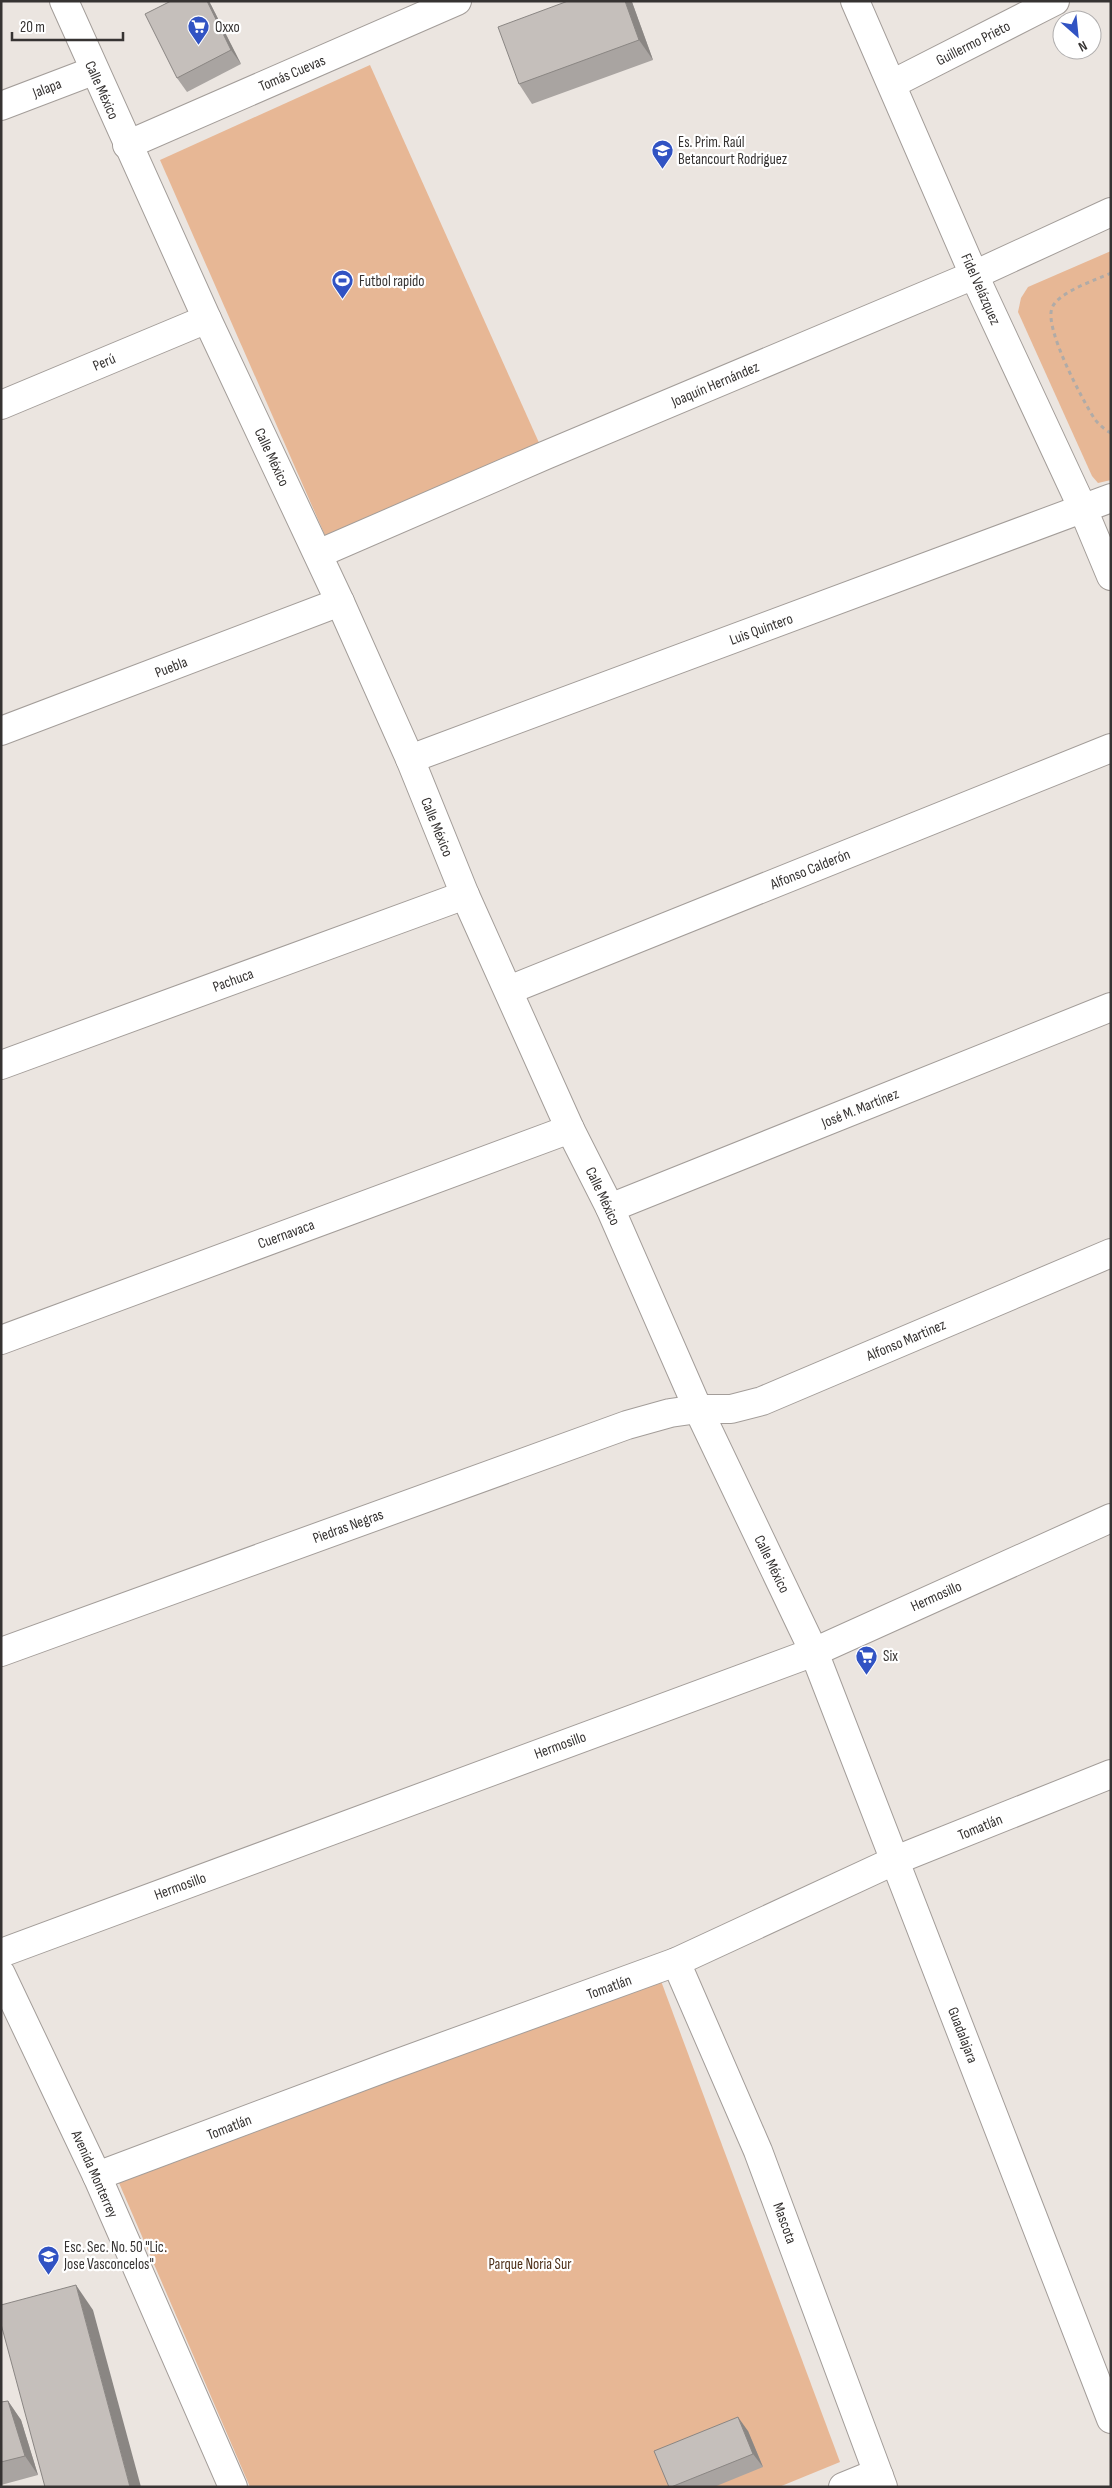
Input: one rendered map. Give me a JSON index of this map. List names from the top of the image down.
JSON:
{
  "streets": {
    "street": [
      "Guillermo Prieto",
      "Tomás Cuevas",
      "Jalapa",
      "Calle México",
      "Fidel Velázquez",
      "Perú",
      "Joaquín Hernández",
      "Luis Quintero",
      "Puebla",
      "Alfonso Calderón",
      "Pachuca",
      "José M. Martínez",
      "Cuernavaca",
      "Alfonso Martinez",
      "Piedras Negras",
      "Hermosillo",
      "Tomatlán",
      "Guadalajara",
      "Avenida Monterrey",
      "Mascota"
    ]
  },
  "crossings": [
    ["Guillermo Prieto", "Fidel Velázquez"],
    ["Tomás Cuevas", "Calle México"],
    ["Jalapa", "Calle México"],
    ["Calle México", "Perú"],
    ["Calle México", "Joaquín Hernández"],
    ["Calle México", "Luis Quintero"],
    ["Calle México", "Puebla"],
    ["Calle México", "Alfonso Calderón"],
    ["Calle México", "Pachuca"],
    ["Calle México", "José M. Martínez"],
    ["Calle México", "Cuernavaca"],
    ["Calle México", "Alfonso Martinez"],
    ["Calle México", "Piedras Negras"],
    ["Calle México", "Hermosillo"],
    ["Calle México", "Guadalajara"],
    ["Fidel Velázquez", "Joaquín Hernández"],
    ["Fidel Velázquez", "Luis Quintero"],
    ["Alfonso Martinez", "Piedras Negras"],
    ["Hermosillo", "Guadalajara"],
    ["Tomatlán", "Guadalajara"],
    ["Tomatlán", "Avenida Monterrey"],
    ["Tomatlán", "Mascota"]
  ],
  "parks": ["Parque Noria Sur"],
  "places": {
    "supermarket": ["Oxxo", "Six"],
    "school or university": ["Es. Prim. Raúl Betancourt Rodriguez", "Esc. Sec. No. 50 \"Lic. Jose Vasconcelos\""],
    "sports": ["Futbol rapido"]
  },
  "scale_bar": "20 m",
  "north": "bottom right"
}
